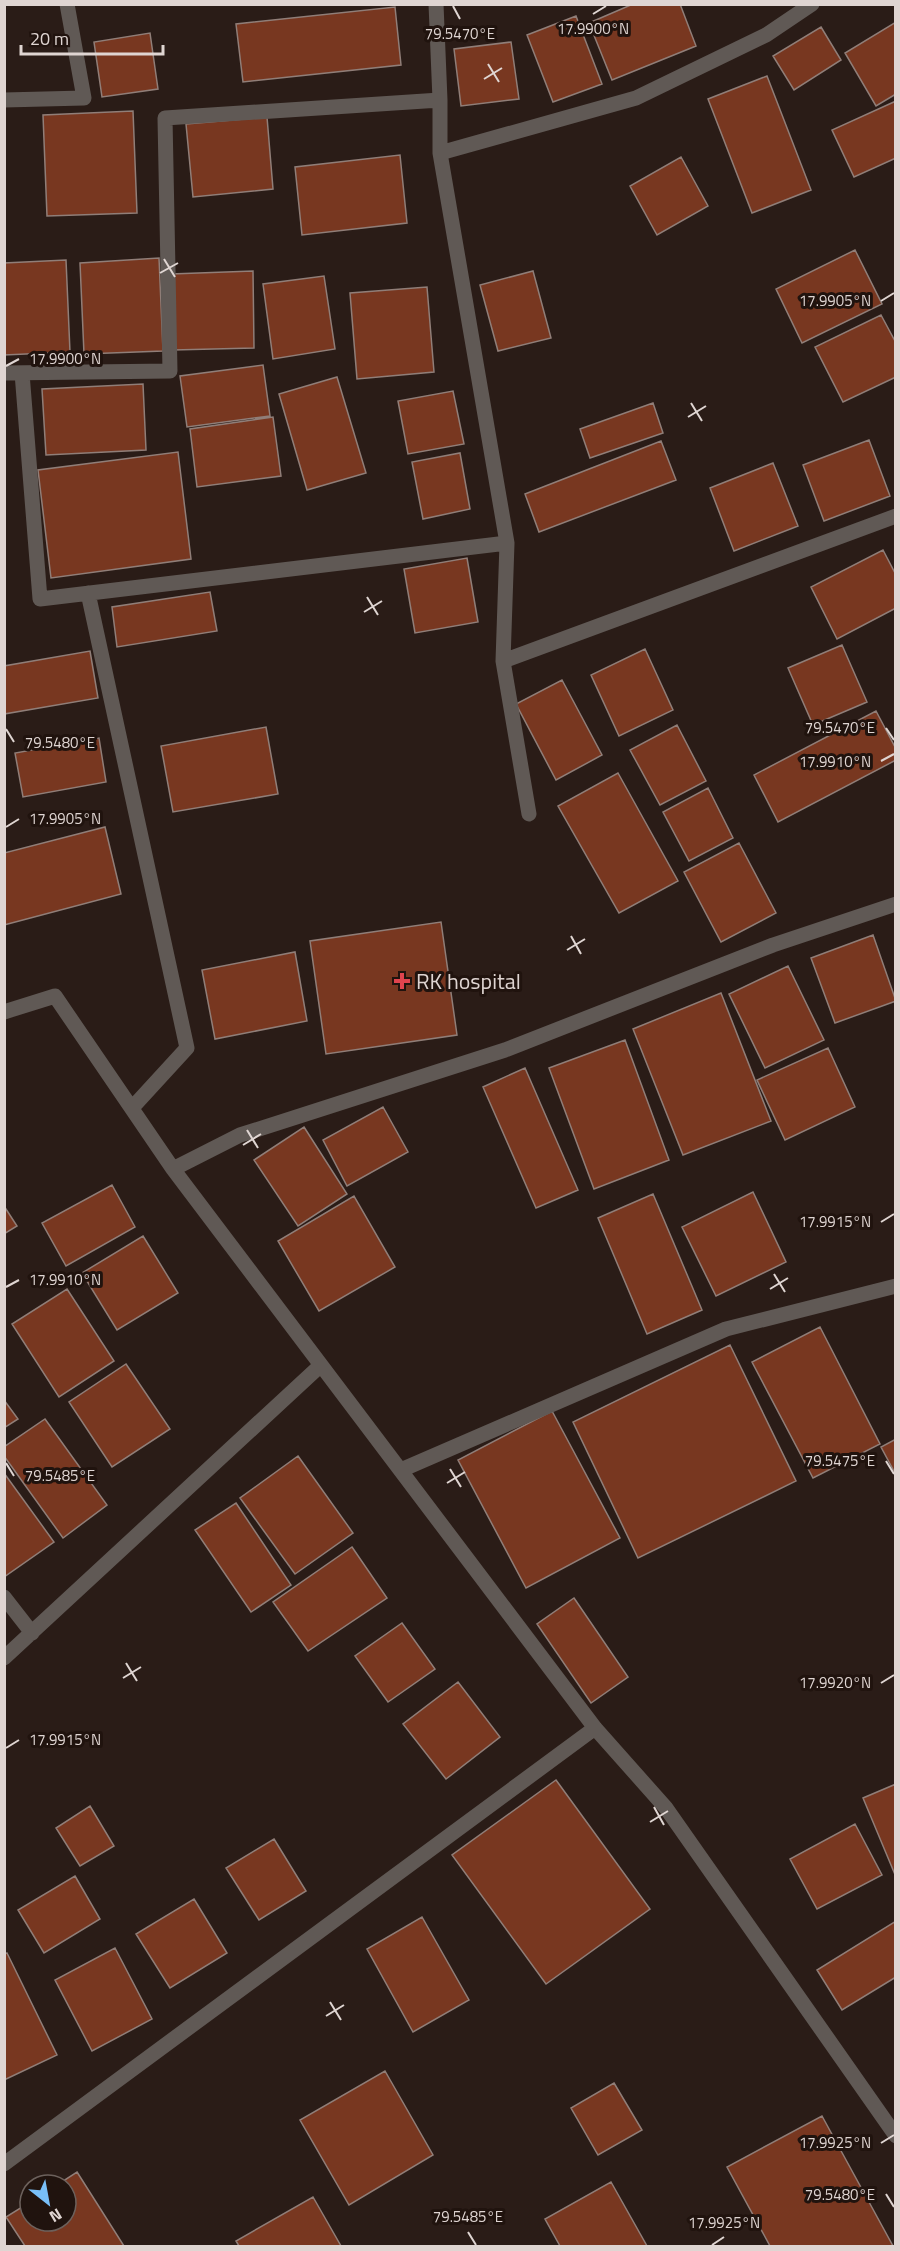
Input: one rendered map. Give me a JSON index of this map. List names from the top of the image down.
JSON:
{
  "places": {
    "health": ["RK hospital"]
  },
  "scale_bar": "20 m",
  "north": "bottom right",
  "coordinates": [
    "17.9900°N",
    "79.5470°E",
    "17.9905°N",
    "79.5480°E",
    "17.9910°N",
    "17.9915°N",
    "79.5475°E",
    "79.5485°E",
    "17.9920°N",
    "17.9925°N"
  ]
}
